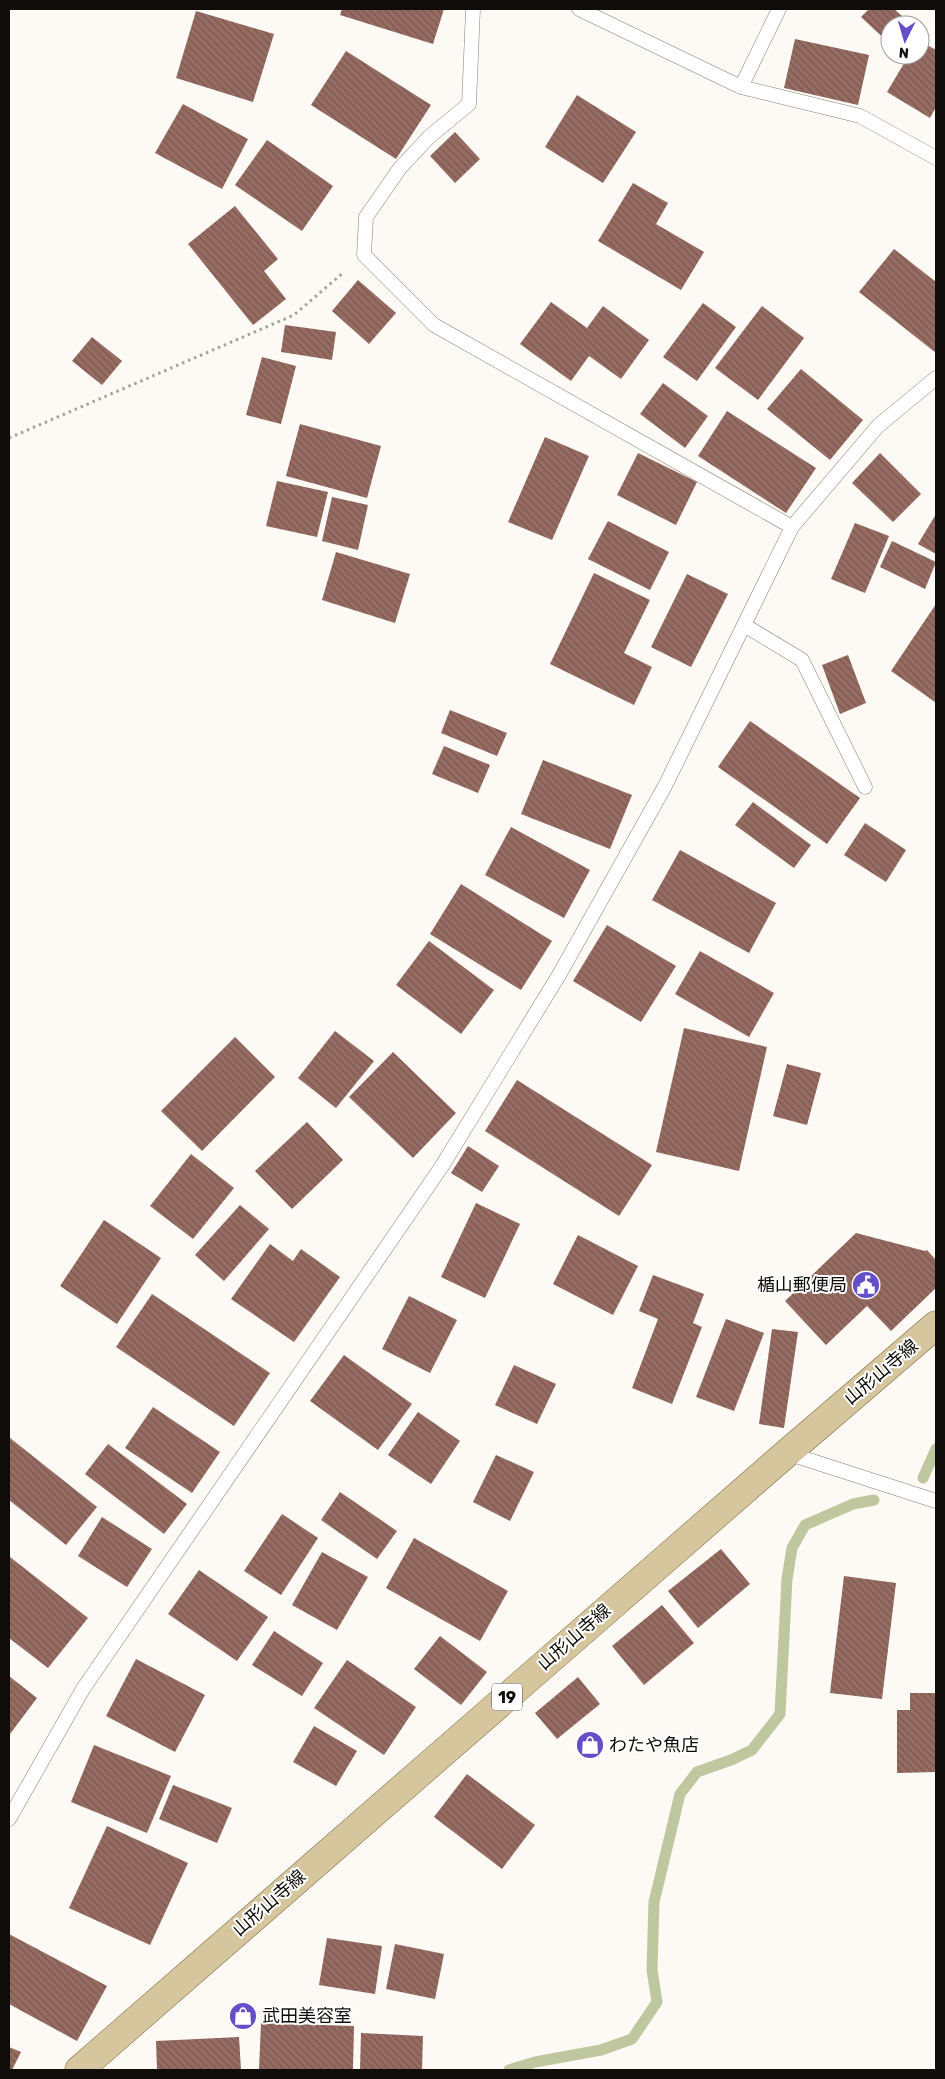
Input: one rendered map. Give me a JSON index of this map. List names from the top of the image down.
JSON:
{
  "streets": {
    "main road": ["山形山寺線", "19"]
  },
  "places": {
    "public building": ["楯山郵便局"],
    "shop": ["わたや魚店", "武田美容室"]
  },
  "north": "bottom"
}
